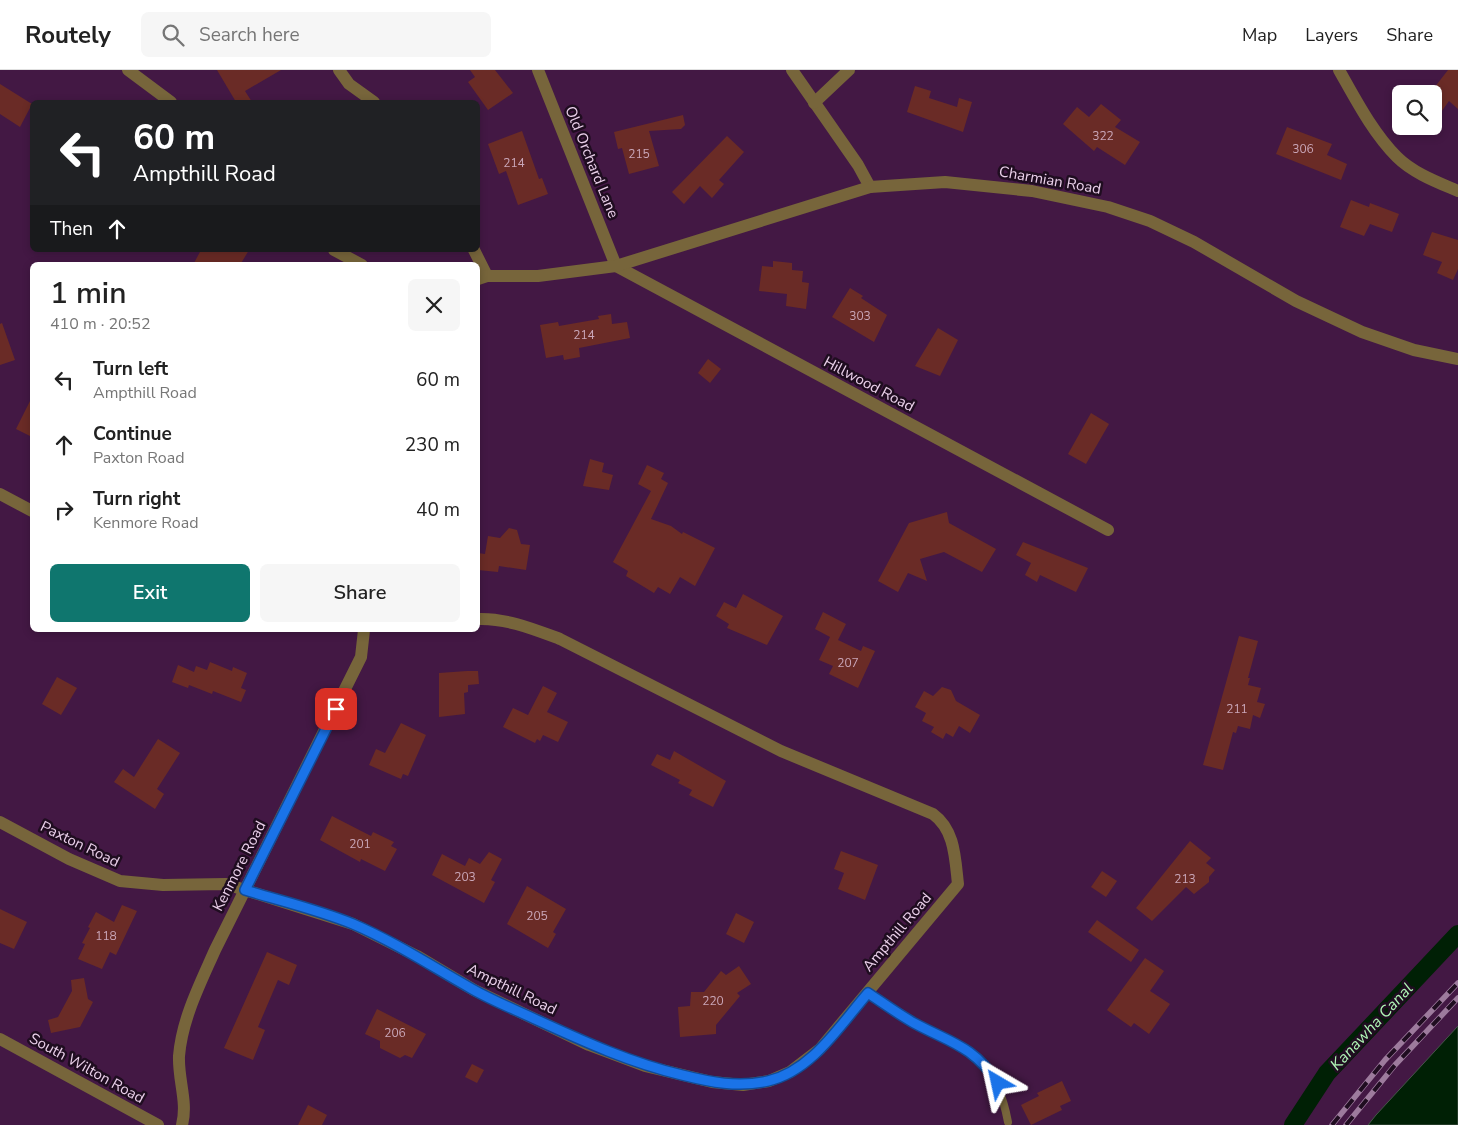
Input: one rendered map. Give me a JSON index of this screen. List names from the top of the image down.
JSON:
{
  "streets": {
    "street": [
      "Old Orchard Lane",
      "Charmian Road",
      "Hillwood Road",
      "Paxton Road",
      "Kenmore Road",
      "Ampthill Road",
      "South Wilton Road"
    ]
  },
  "crossings": [
    ["Old Orchard Lane", "Charmian Road"],
    ["Old Orchard Lane", "Hillwood Road"],
    ["Charmian Road", "Hillwood Road"],
    ["Paxton Road", "Kenmore Road"],
    ["Paxton Road", "Ampthill Road"]
  ],
  "water": ["Kanawha Canal"],
  "house_numbers": [
    "322",
    "306",
    "215",
    "214",
    "303",
    "214",
    "207",
    "211",
    "201",
    "203",
    "213",
    "205",
    "118",
    "220",
    "206"
  ],
  "page": {
    "header": "Routely",
    "search": "Search here",
    "nav": ["Map", "Layers", "Share"],
    "turn": ["60 m", "Ampthill Road"],
    "then": "Then",
    "heading": ["1 min", "410 m · 20:52"],
    "list": [
      {
        "name": "Turn left",
        "note": "Ampthill Road",
        "value": "60 m"
      },
      {
        "name": "Continue",
        "note": "Paxton Road",
        "value": "230 m"
      },
      {
        "name": "Turn right",
        "note": "Kenmore Road",
        "value": "40 m"
      }
    ],
    "buttons": ["Exit", "Share"]
  }
}
